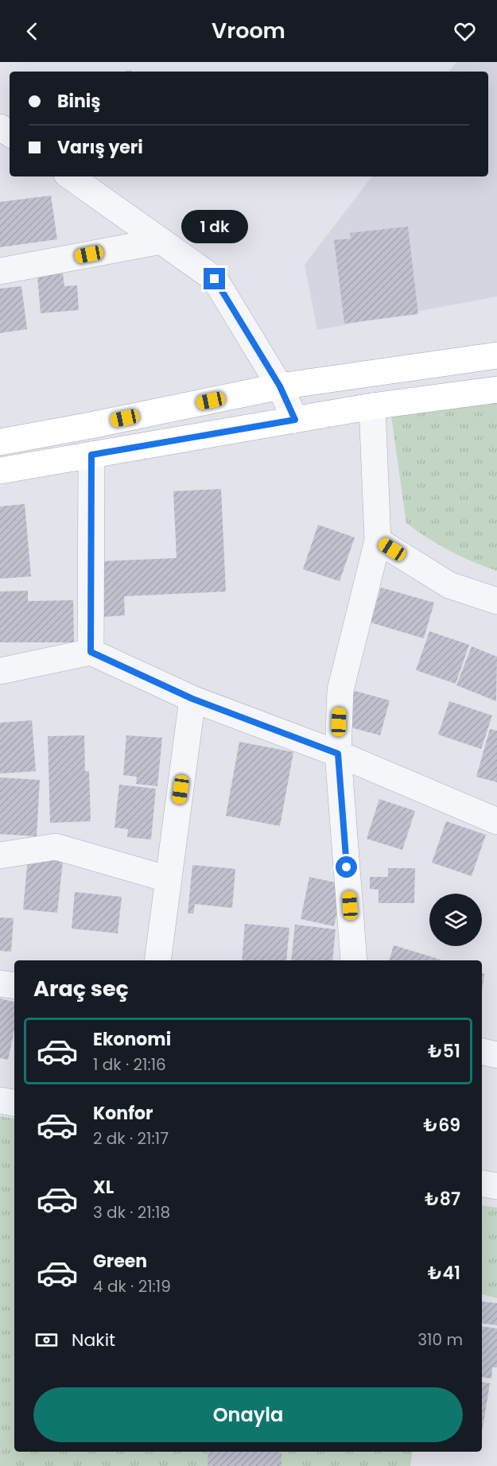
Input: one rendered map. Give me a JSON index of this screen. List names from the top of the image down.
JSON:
{
  "page": {
    "header": "Vroom",
    "banner": ["Biniş", "Varış yeri"],
    "bubble": "1 dk",
    "heading": "Araç seç",
    "list": [
      {
        "name": "Ekonomi",
        "note": "1 dk · 21:16",
        "value": "₺51"
      },
      {
        "name": "Konfor",
        "note": "2 dk · 21:17",
        "value": "₺69"
      },
      {
        "name": "XL",
        "note": "3 dk · 21:18",
        "value": "₺87"
      },
      {
        "name": "Green",
        "note": "4 dk · 21:19",
        "value": "₺41"
      }
    ],
    "pay": ["Nakit", "310 m"],
    "buttons": "Onayla"
  }
}
